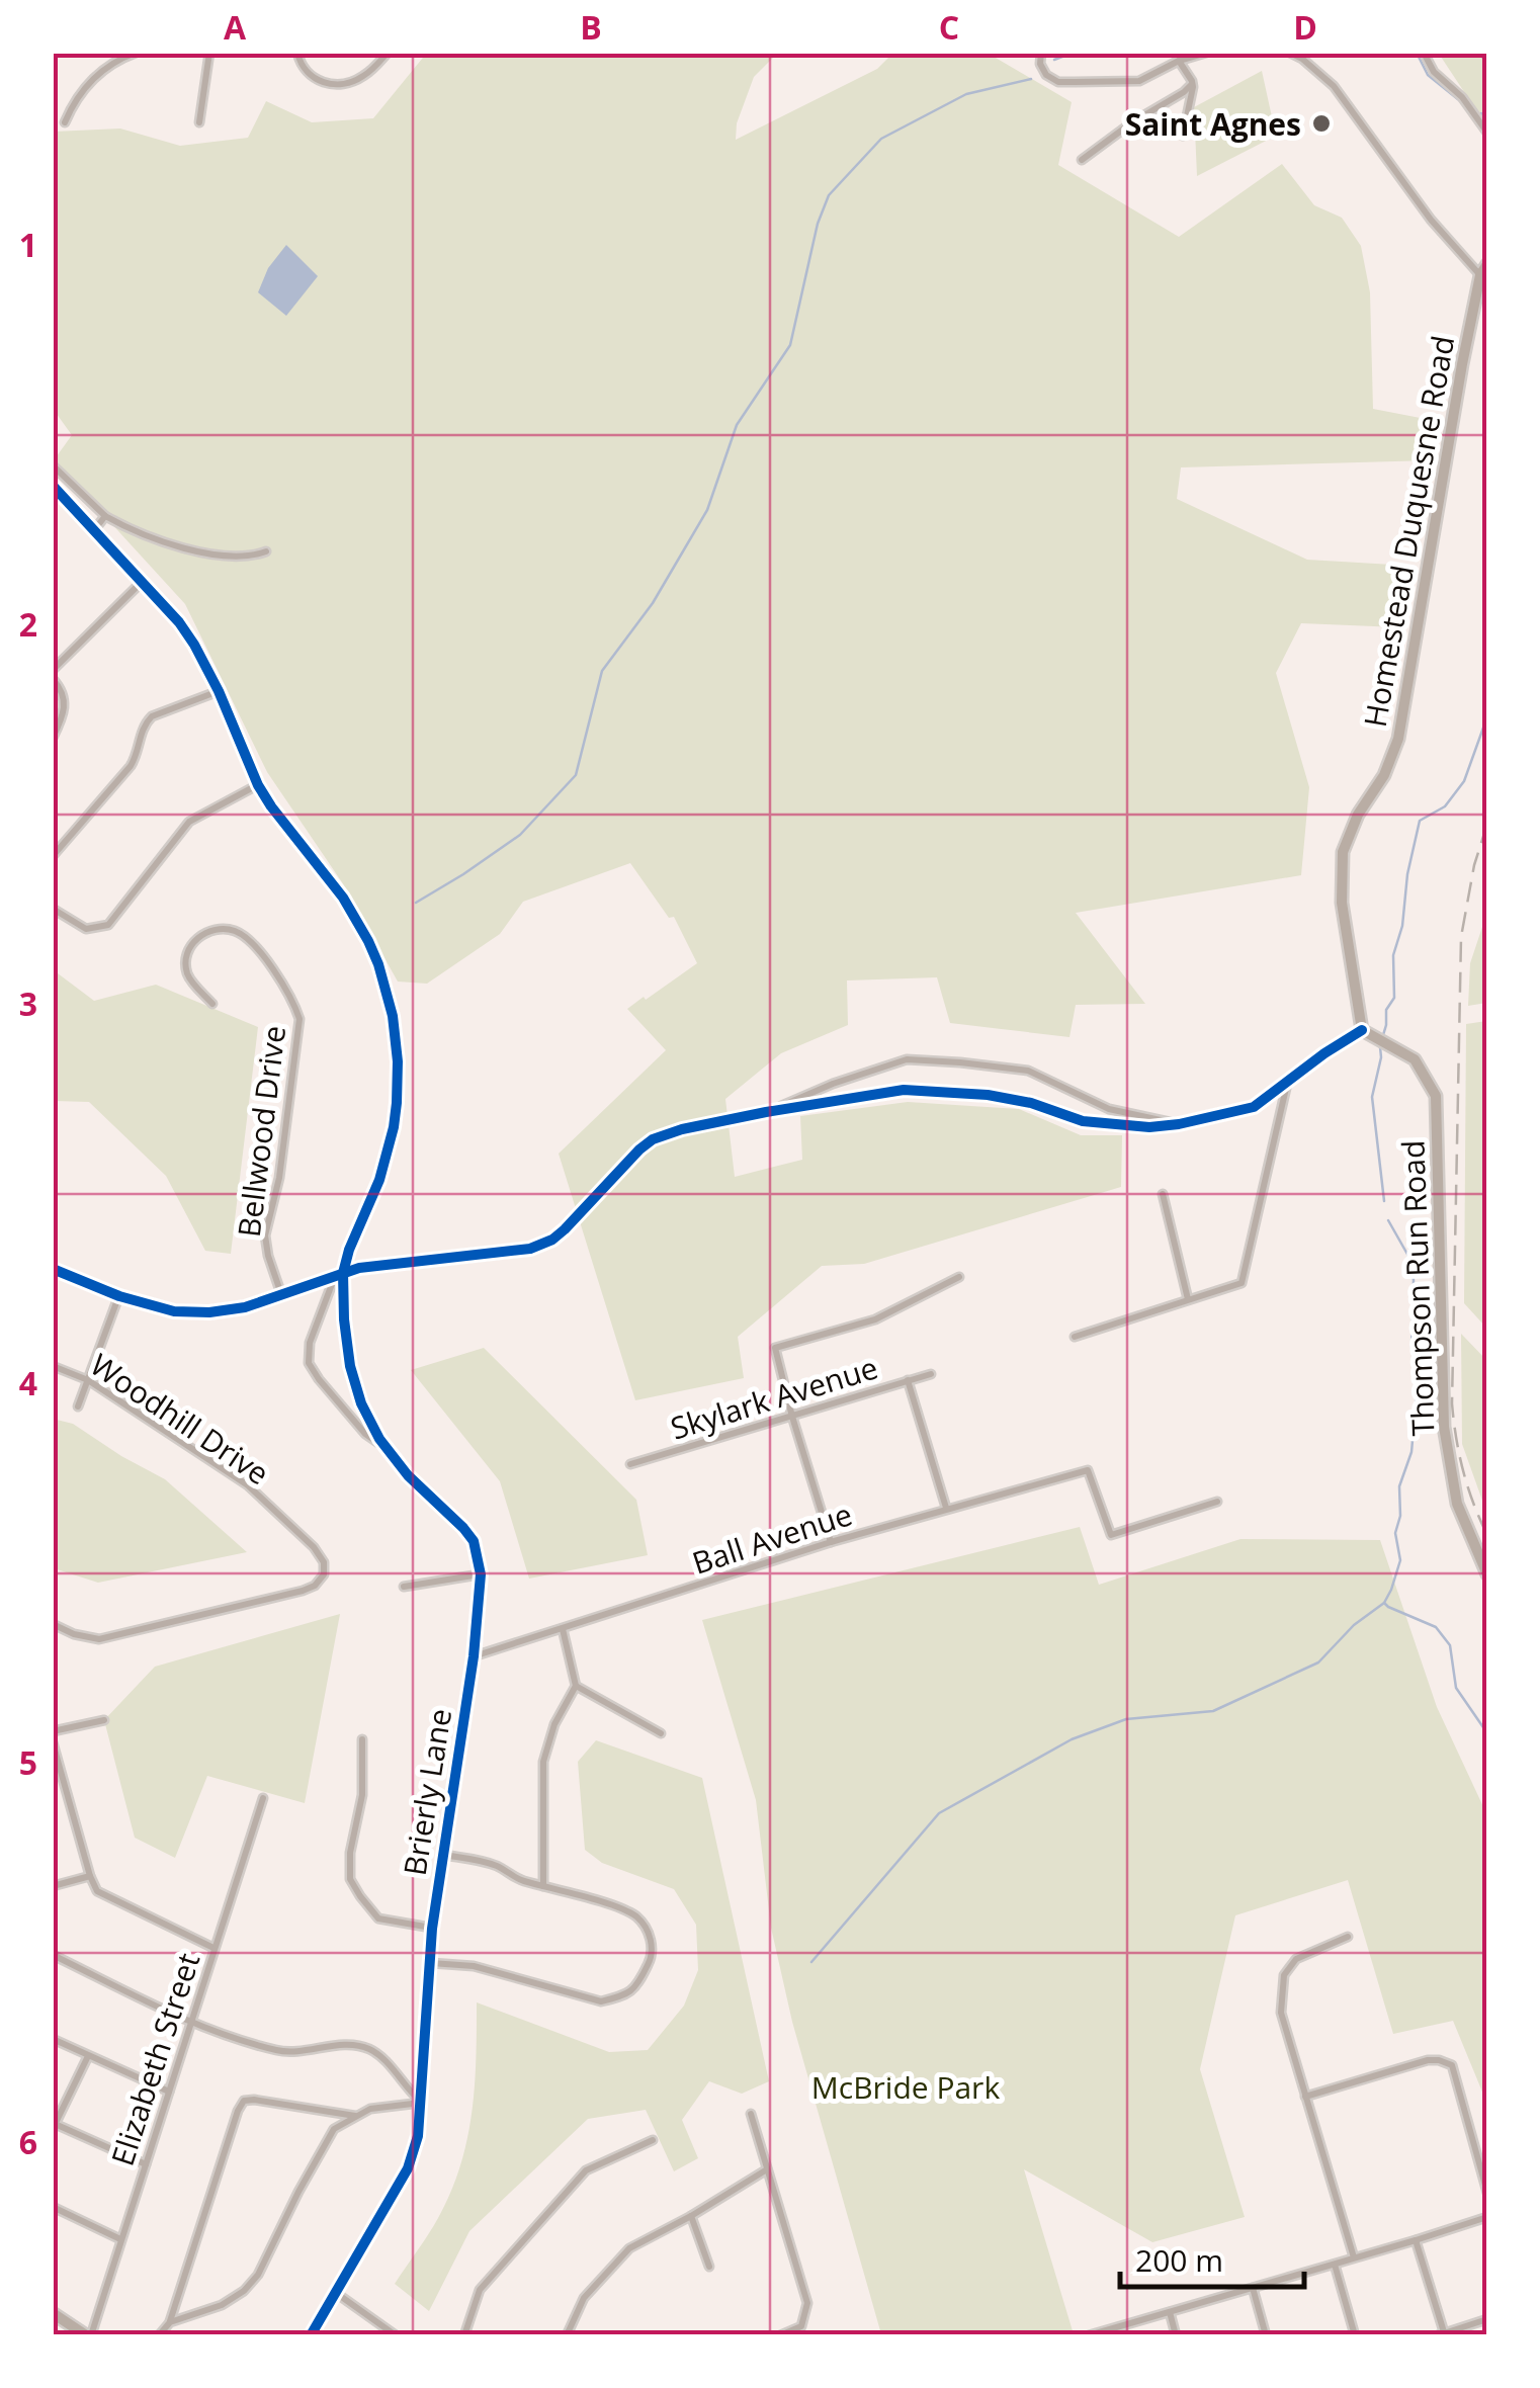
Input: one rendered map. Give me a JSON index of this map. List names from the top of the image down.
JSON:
{
  "streets": {
    "street": [
      "Homestead Duquesne Road",
      "Bellwood Drive",
      "Thompson Run Road",
      "Skylark Avenue",
      "Woodhill Drive",
      "Ball Avenue",
      "Brierly Lane",
      "Elizabeth Street"
    ]
  },
  "crossings": [
    ["Homestead Duquesne Road", "Thompson Run Road"],
    ["Ball Avenue", "Brierly Lane"]
  ],
  "parks": ["McBride Park"],
  "places": ["Saint Agnes"],
  "scale_bar": "200 m",
  "grid": {
    "columns": [
      "A",
      "B",
      "C",
      "D"
    ],
    "rows": [
      "1",
      "2",
      "3",
      "4",
      "5",
      "6"
    ]
  }
}
